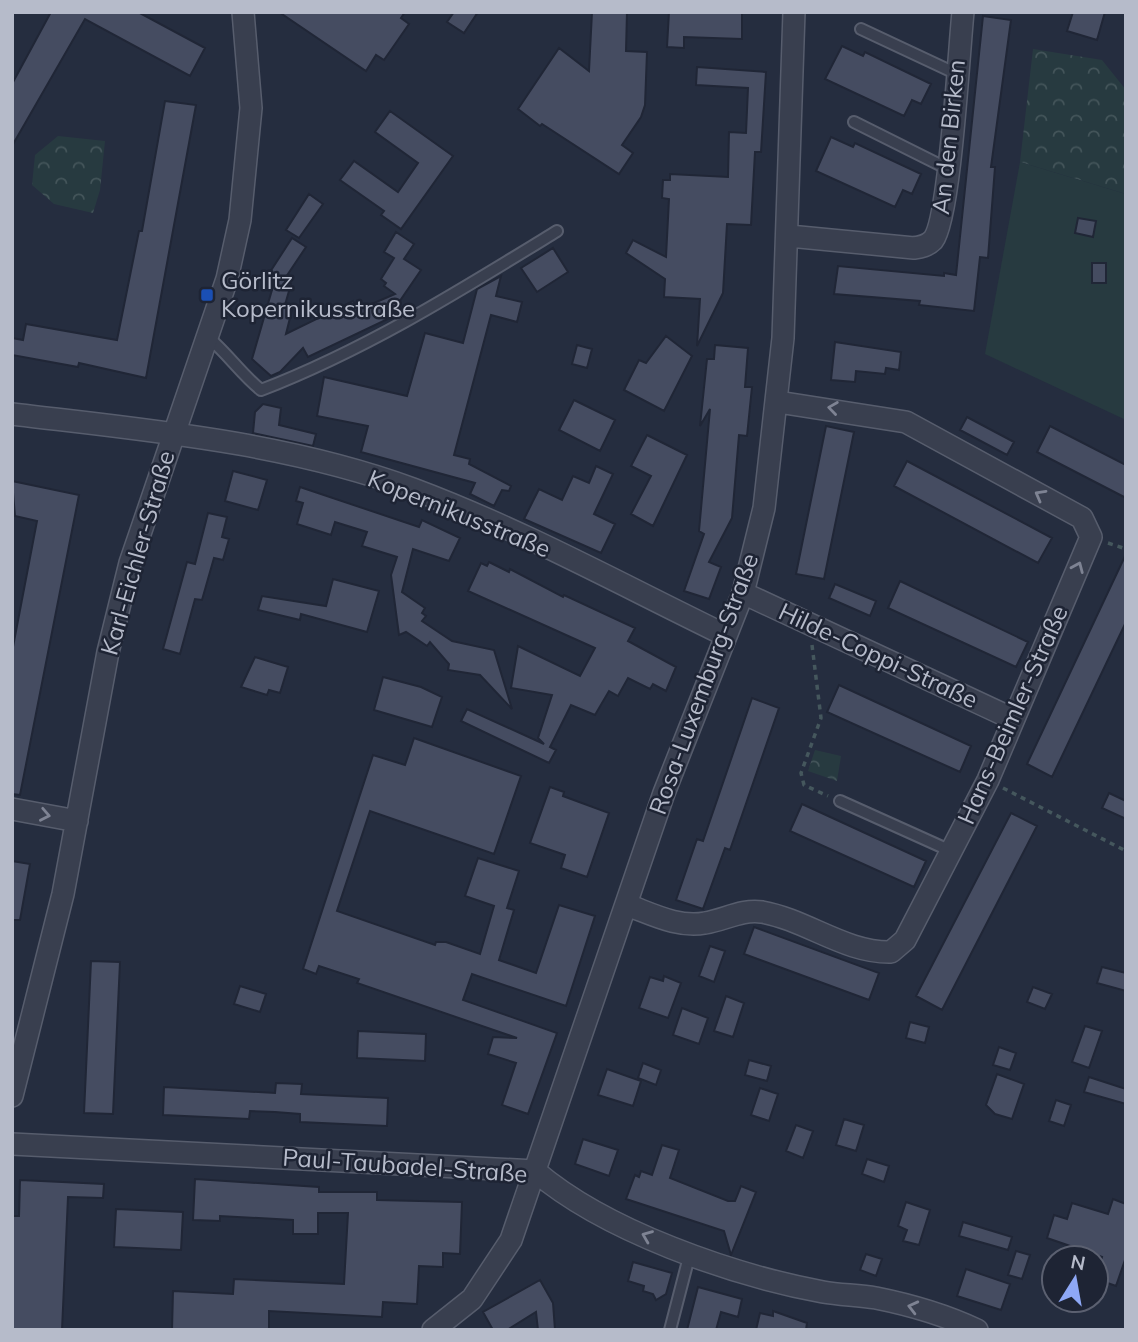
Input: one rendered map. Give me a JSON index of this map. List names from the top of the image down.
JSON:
{
  "streets": {
    "street": [
      "An den Birken",
      "Kopernikusstraße",
      "Karl-Eichler-Straße",
      "Hilde-Coppi-Straße",
      "Rosa-Luxemburg-Straße",
      "Hans-Beimler-Straße",
      "Paul-Taubadel-Straße"
    ]
  },
  "crossings": [
    ["An den Birken", "Rosa-Luxemburg-Straße"],
    ["Kopernikusstraße", "Karl-Eichler-Straße"],
    ["Kopernikusstraße", "Rosa-Luxemburg-Straße"],
    ["Hilde-Coppi-Straße", "Rosa-Luxemburg-Straße"],
    ["Hilde-Coppi-Straße", "Hans-Beimler-Straße"],
    ["Rosa-Luxemburg-Straße", "Hans-Beimler-Straße"],
    ["Rosa-Luxemburg-Straße", "Paul-Taubadel-Straße"]
  ],
  "one_way": ["Paul-Taubadel-Straße"],
  "places": {
    "transit": ["Görlitz Kopernikusstraße"]
  },
  "north": "top"
}
